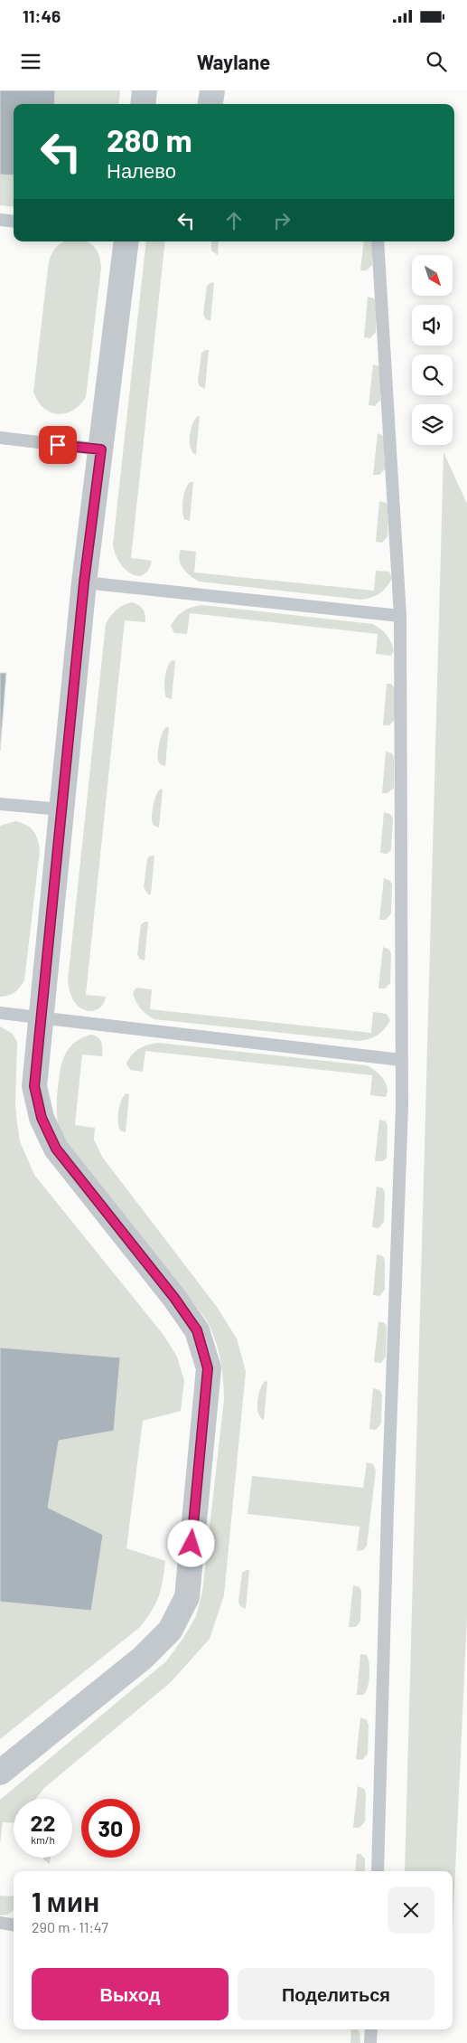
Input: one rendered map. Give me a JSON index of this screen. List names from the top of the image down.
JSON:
{
  "north": "bottom right",
  "page": {
    "status": "11:46",
    "header": "Waylane",
    "turn": ["280 m", "Налево"],
    "speed": "22 km/h",
    "limit": "30",
    "heading": ["1 мин", "290 m · 11:47"],
    "buttons": ["Выход", "Поделиться"]
  }
}
